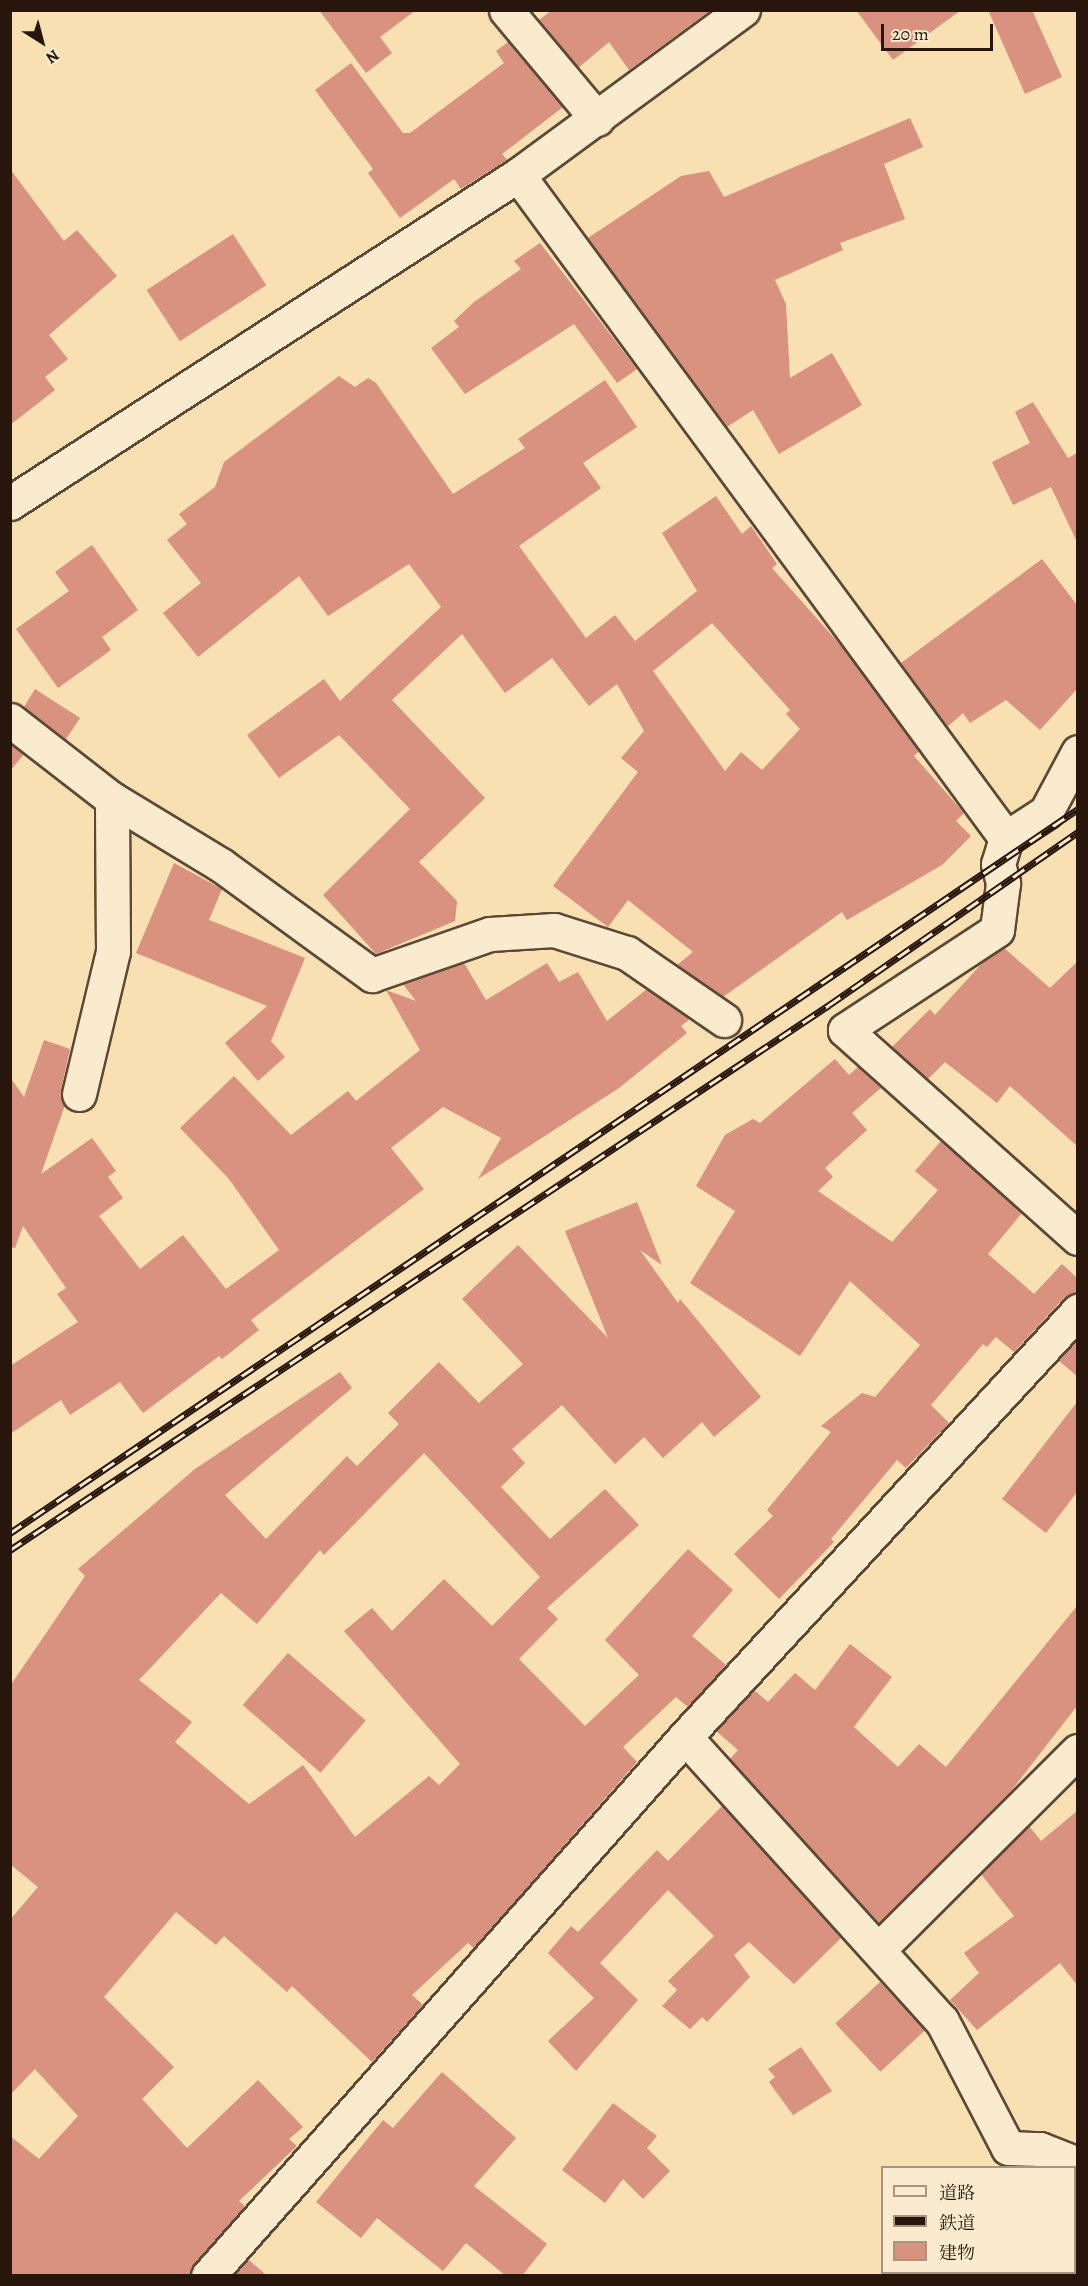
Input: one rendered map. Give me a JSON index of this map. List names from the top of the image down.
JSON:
{
  "legend": ["道路", "鉄道", "建物"],
  "scale_bar": "20 m",
  "north": "bottom right"
}
